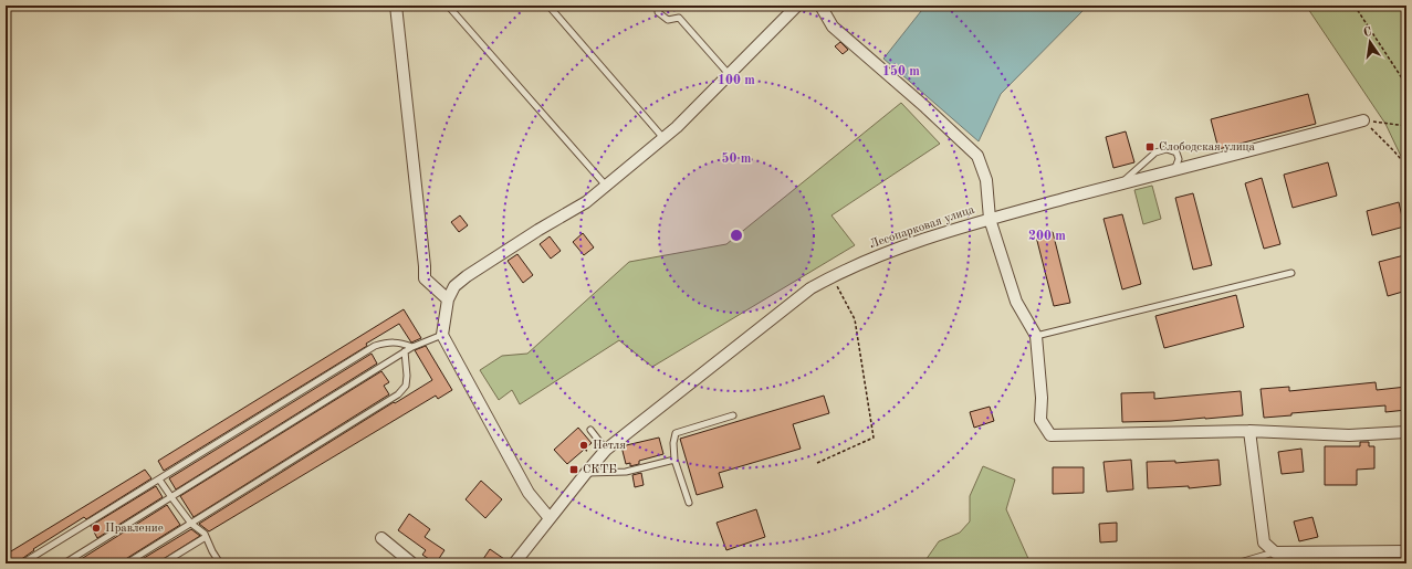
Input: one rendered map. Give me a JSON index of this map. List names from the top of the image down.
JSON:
{
  "streets": {
    "street": ["Лесопарковая улица"]
  },
  "places": {
    "transit": ["Слободская улица", "СКТБ"],
    "other": ["Петля", "Правление"]
  },
  "north": "top",
  "rings": [
    "150 m",
    "100 m",
    "50 m",
    "200 m"
  ]
}
